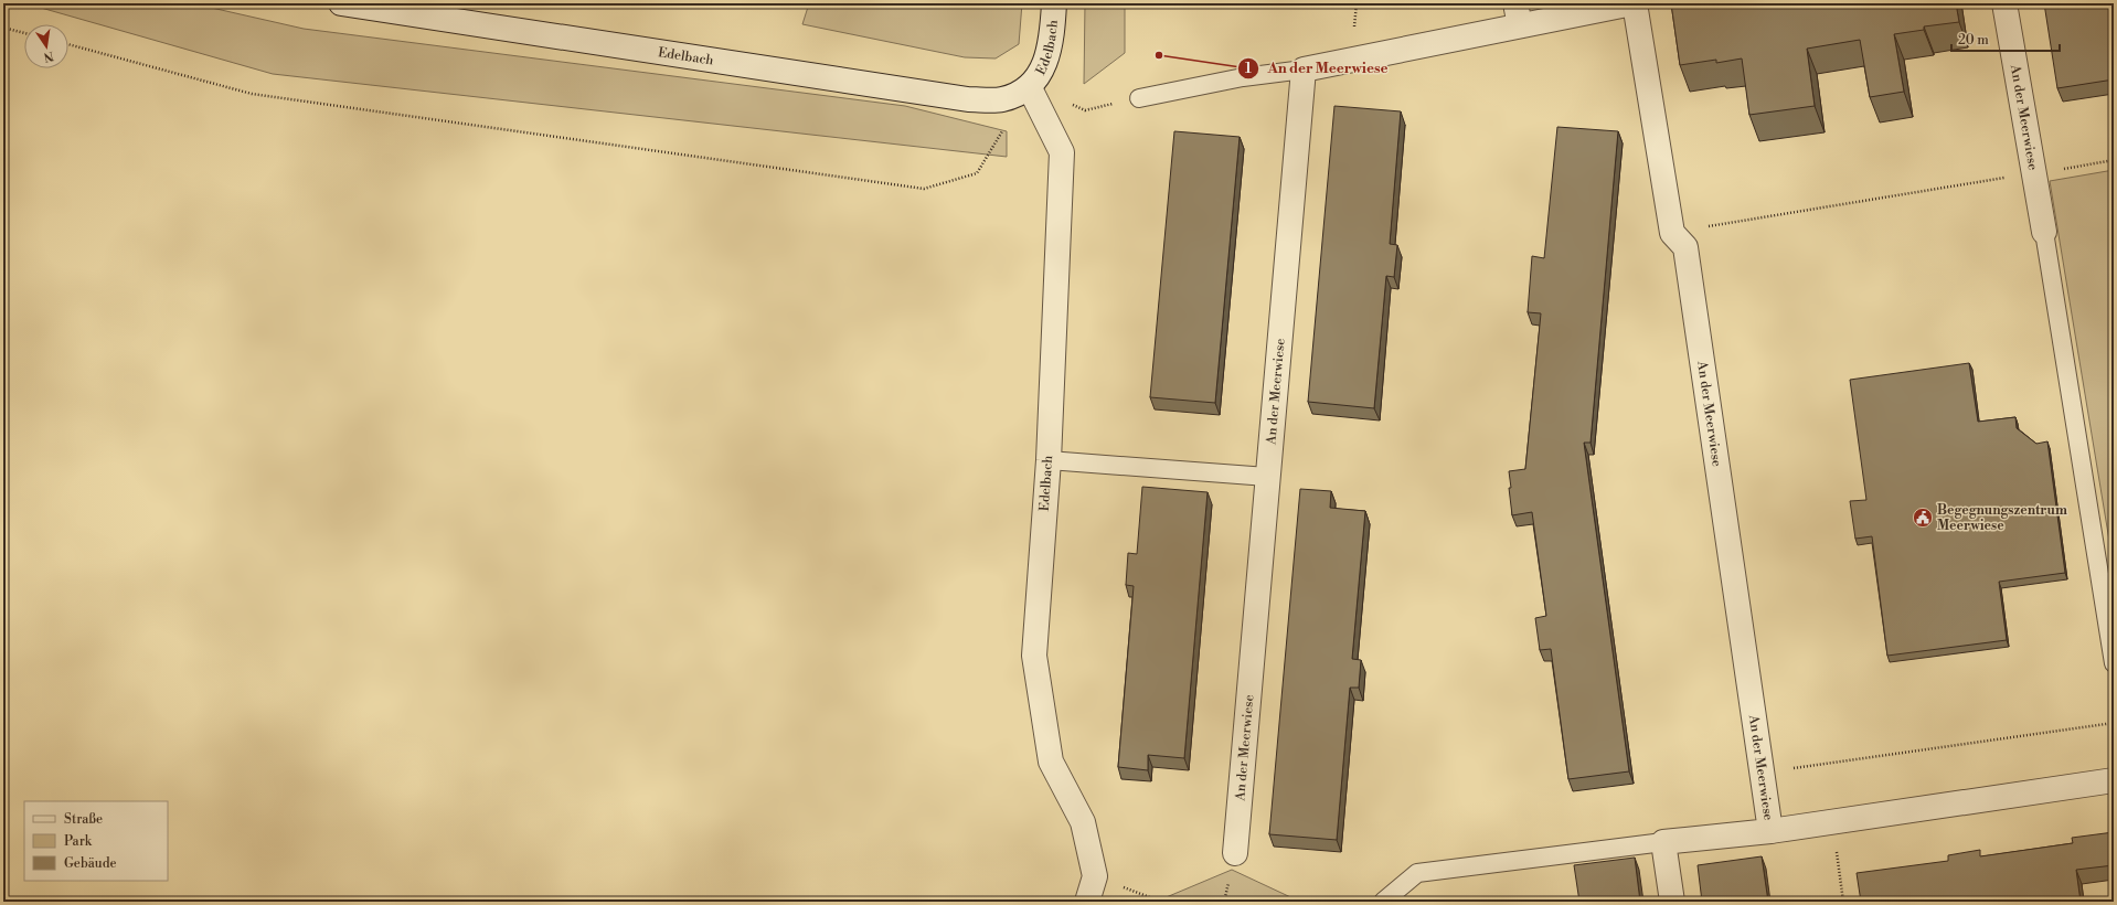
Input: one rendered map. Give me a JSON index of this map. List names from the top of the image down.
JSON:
{
  "streets": {
    "street": ["Edelbach", "An der Meerwiese"]
  },
  "places": {
    "other": ["An der Meerwiese"],
    "public building": ["Begegnungszentrum Meerwiese"]
  },
  "legend": ["Straße", "Park", "Gebäude"],
  "scale_bar": "20 m",
  "north": "bottom"
}
